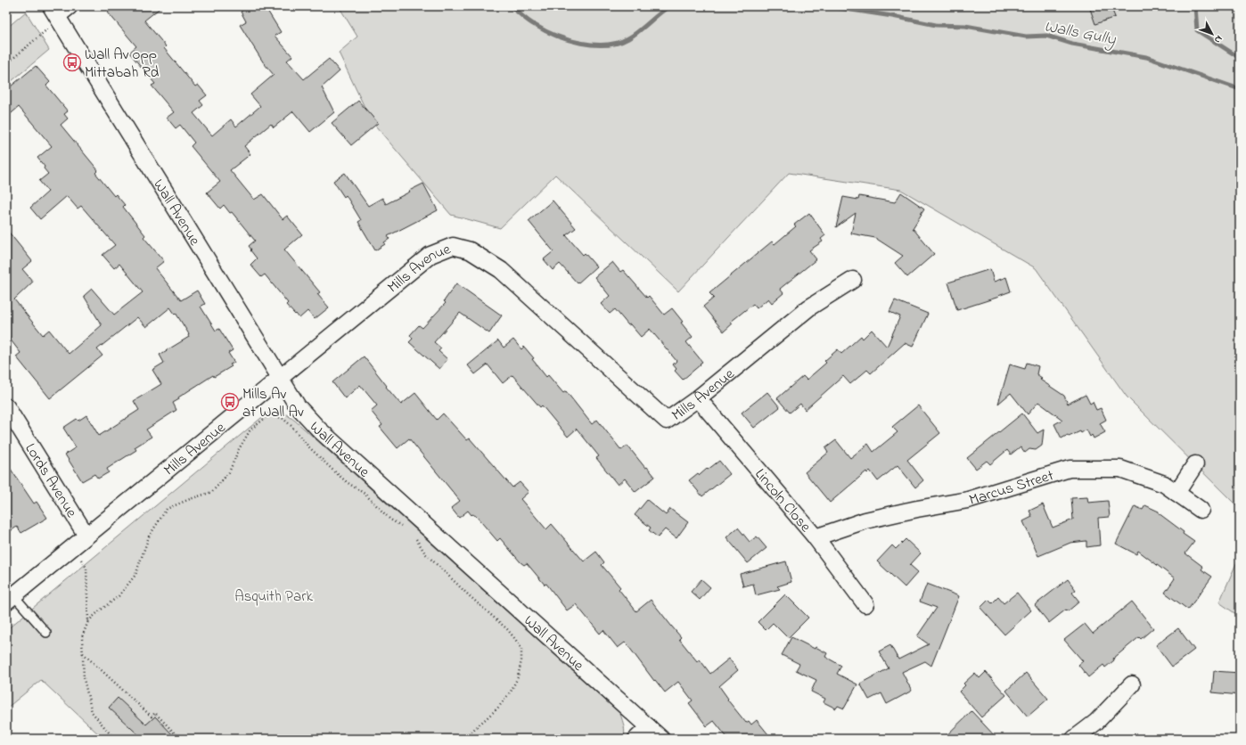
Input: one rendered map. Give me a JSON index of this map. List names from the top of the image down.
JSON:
{
  "streets": {
    "street": [
      "Wall Avenue",
      "Mills Avenue",
      "Lords Avenue",
      "Marcus Street",
      "Lincoln Close"
    ]
  },
  "crossings": [
    ["Wall Avenue", "Mills Avenue"],
    ["Mills Avenue", "Lords Avenue"],
    ["Mills Avenue", "Lincoln Close"],
    ["Marcus Street", "Lincoln Close"]
  ],
  "water": ["Walls Gully"],
  "parks": ["Asquith Park"],
  "places": {
    "bus stop": ["Wall Av opp Mittabah Rd", "Mills Av at Wall Av"]
  },
  "north": "bottom right"
}
